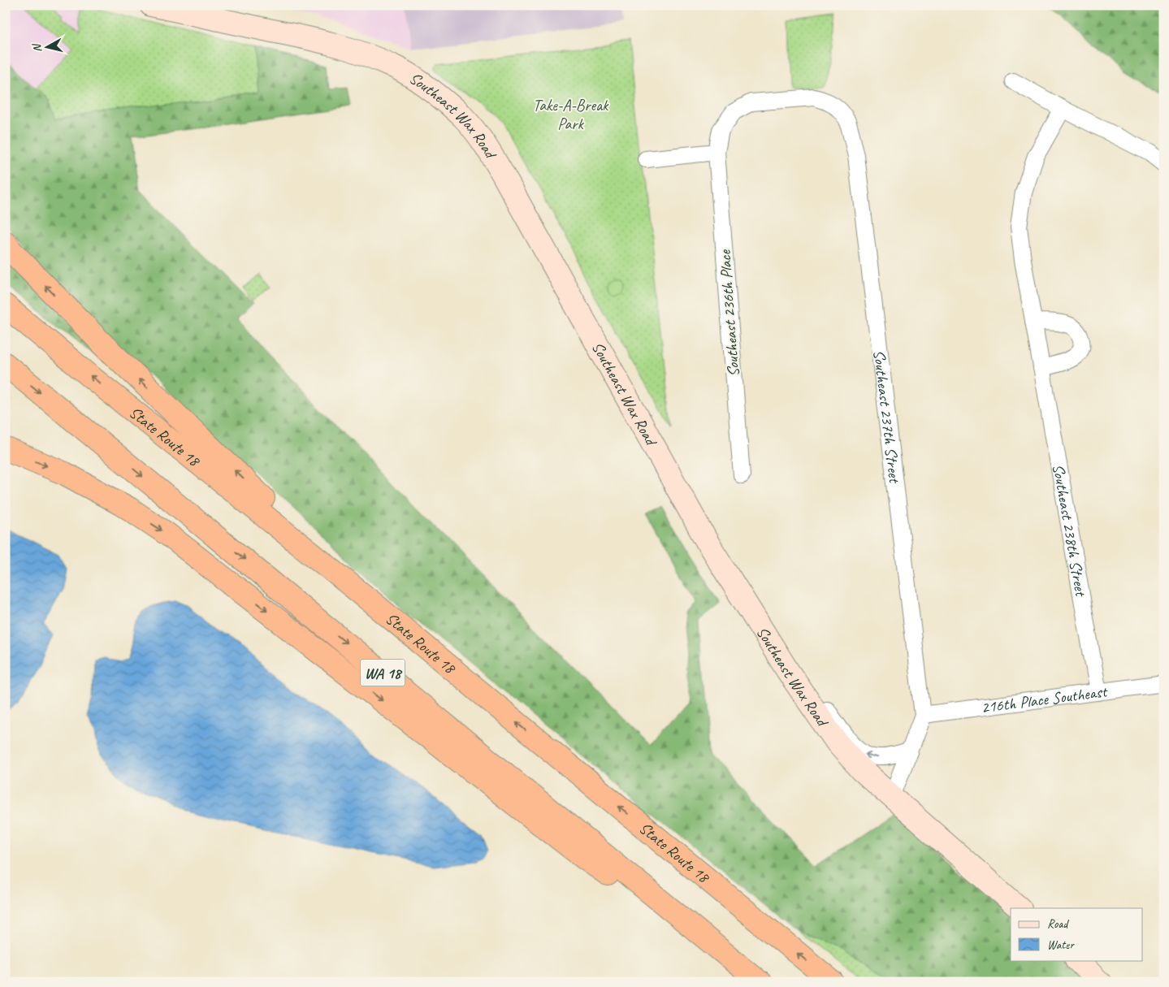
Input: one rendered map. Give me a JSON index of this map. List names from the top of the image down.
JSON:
{
  "streets": {
    "highway": ["State Route 18", "WA 18"],
    "main road": ["Southeast Wax Road"],
    "street": [
      "Southeast 236th Place",
      "Southeast 237th Street",
      "Southeast 238th Street",
      "216th Place Southeast"
    ]
  },
  "crossings": [
    ["Southeast Wax Road", "Southeast 237th Street"],
    ["Southeast 236th Place", "Southeast 237th Street"],
    ["Southeast 237th Street", "216th Place Southeast"],
    ["Southeast 238th Street", "216th Place Southeast"]
  ],
  "parks": ["Take-A-Break Park"],
  "legend": ["Road", "Water"],
  "north": "left"
}
